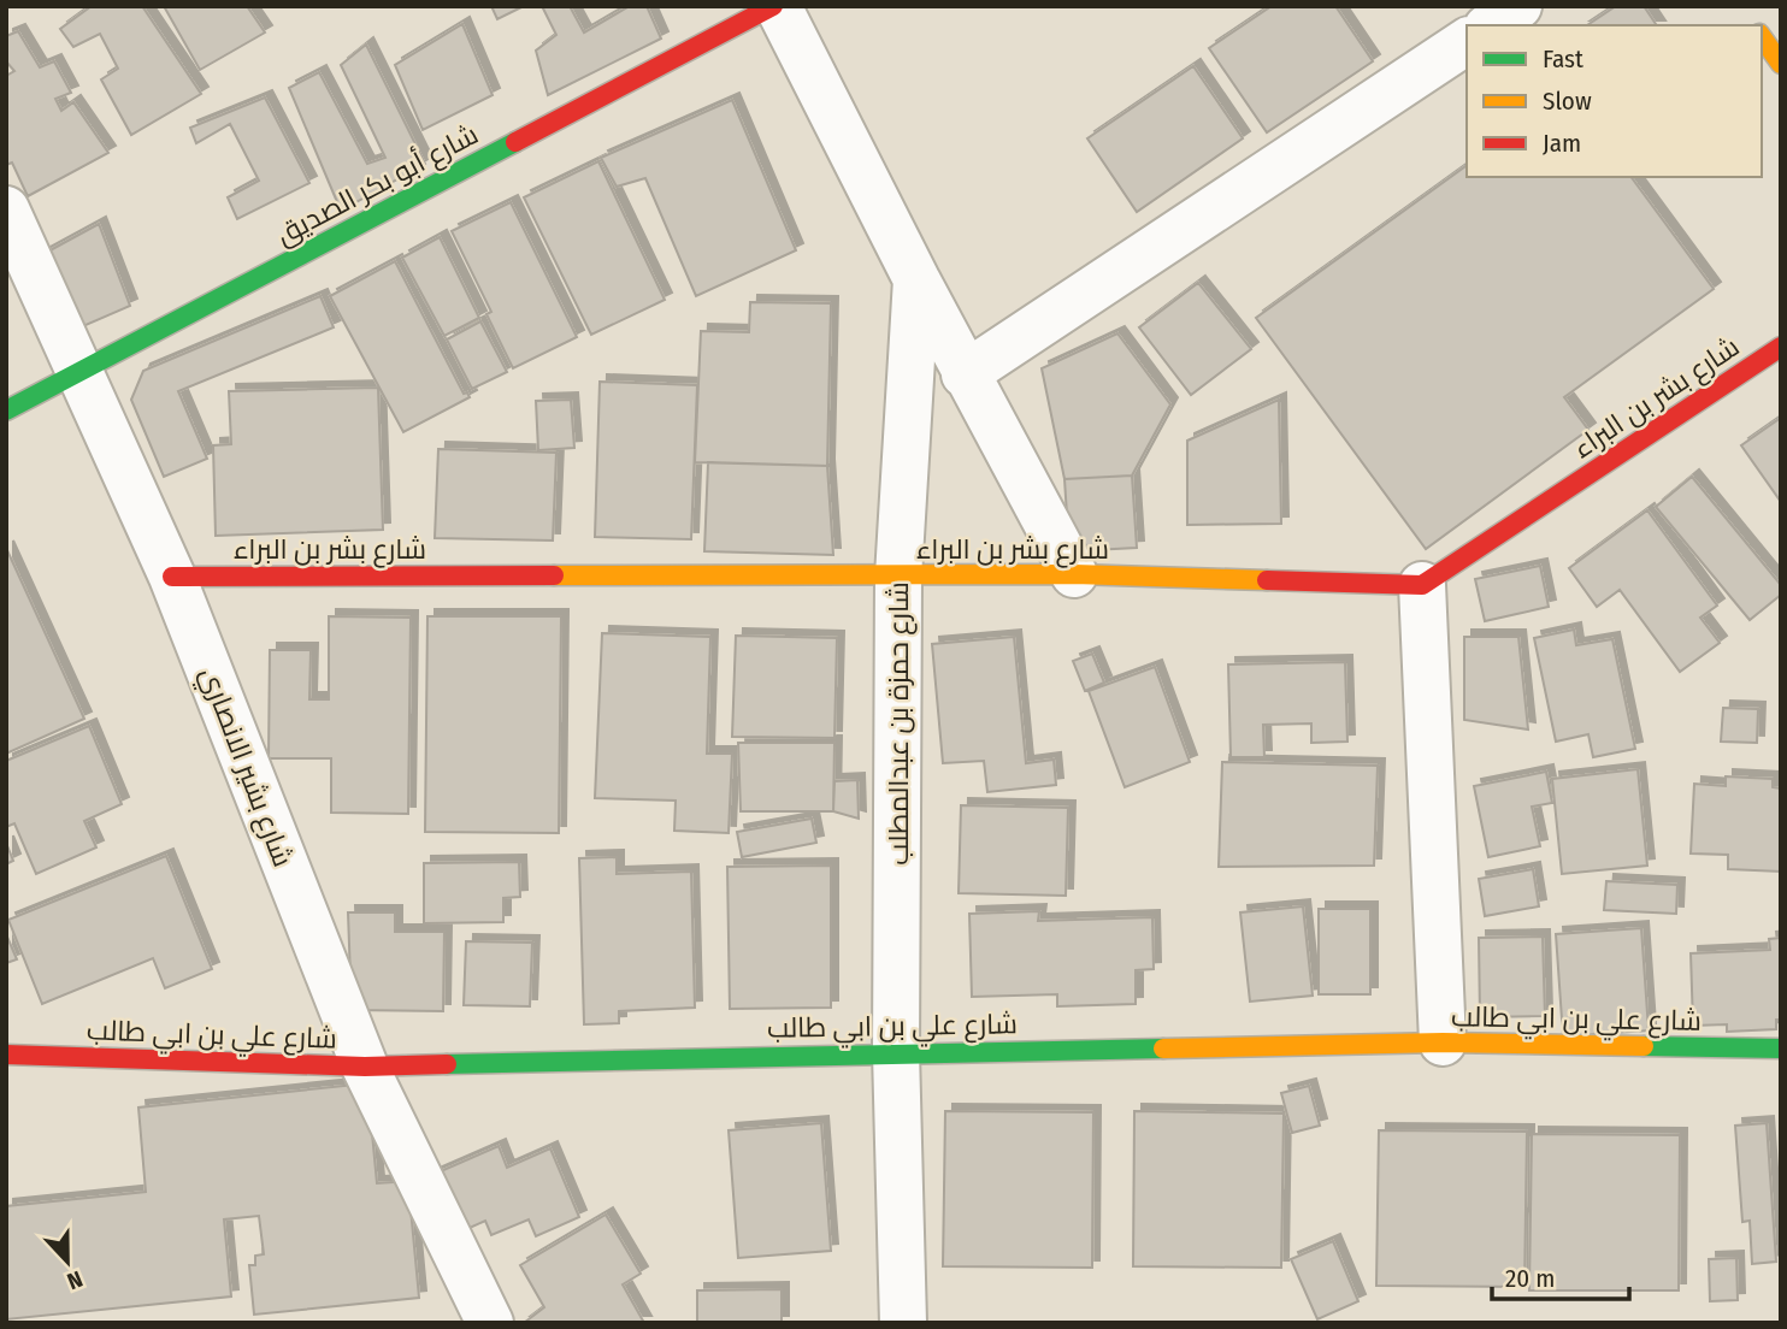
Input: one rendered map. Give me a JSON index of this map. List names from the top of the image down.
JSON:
{
  "streets": {
    "street": [
      "شارع أبو بكر الصديق",
      "شارع بشر بن البراء",
      "شارع حمزة بن عبدالمطلب",
      "شارع بشير الانصاري",
      "شارع علي بن ابي طالب"
    ]
  },
  "crossings": [
    ["شارع أبو بكر الصديق", "شارع بشير الانصاري"],
    ["شارع بشر بن البراء", "شارع حمزة بن عبدالمطلب"],
    ["شارع بشر بن البراء", "شارع بشير الانصاري"],
    ["شارع حمزة بن عبدالمطلب", "شارع علي بن ابي طالب"],
    ["شارع بشير الانصاري", "شارع علي بن ابي طالب"]
  ],
  "legend": ["Fast", "Slow", "Jam"],
  "scale_bar": "20 m",
  "north": "bottom"
}
